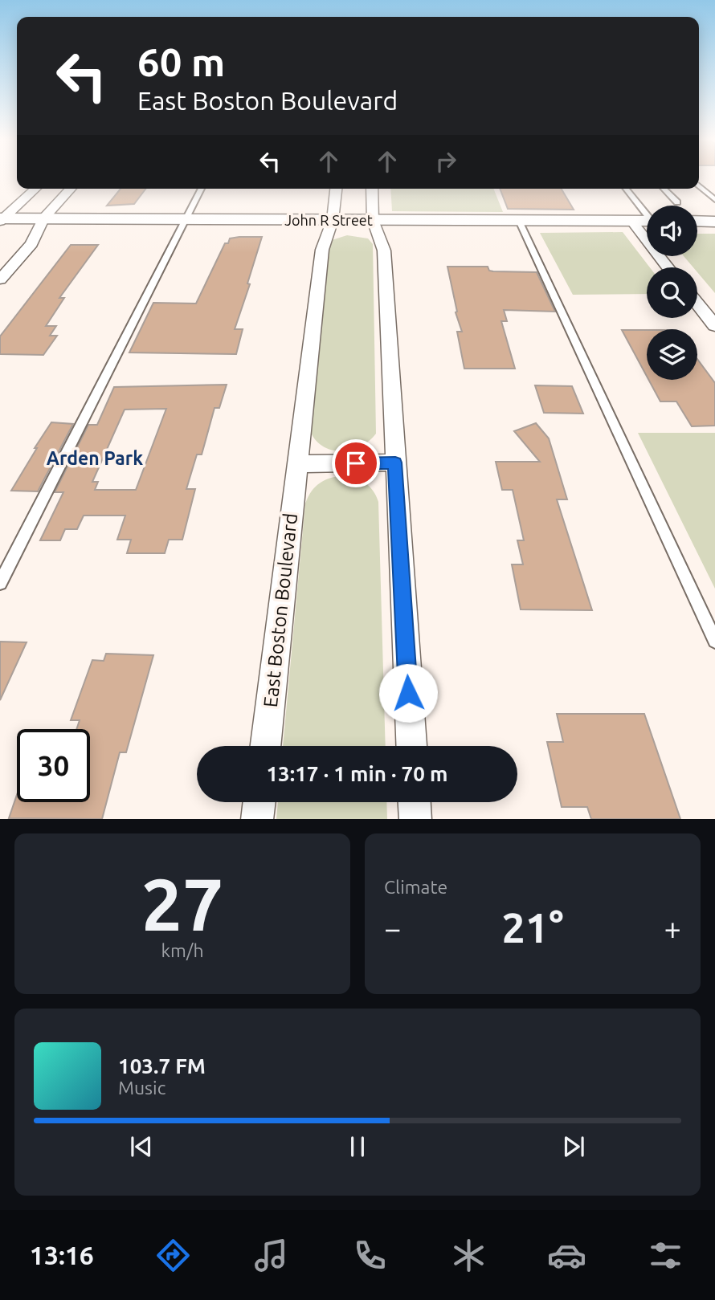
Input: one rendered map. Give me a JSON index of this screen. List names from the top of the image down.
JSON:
{
  "streets": {
    "street": ["John R Street", "East Boston Boulevard"]
  },
  "crossings": [
    ["John R Street", "East Boston Boulevard"]
  ],
  "districts": ["Arden Park"],
  "page": {
    "turn": ["60 m", "East Boston Boulevard"],
    "limit": "30",
    "trip": "13:17 · 1 min · 70 m",
    "tile": [
      ["27", "km/h"],
      "Climate"
    ],
    "heat": ["−", "21°", "+"],
    "song": ["103.7 FM", "Music"],
    "tabs": "13:16"
  }
}
